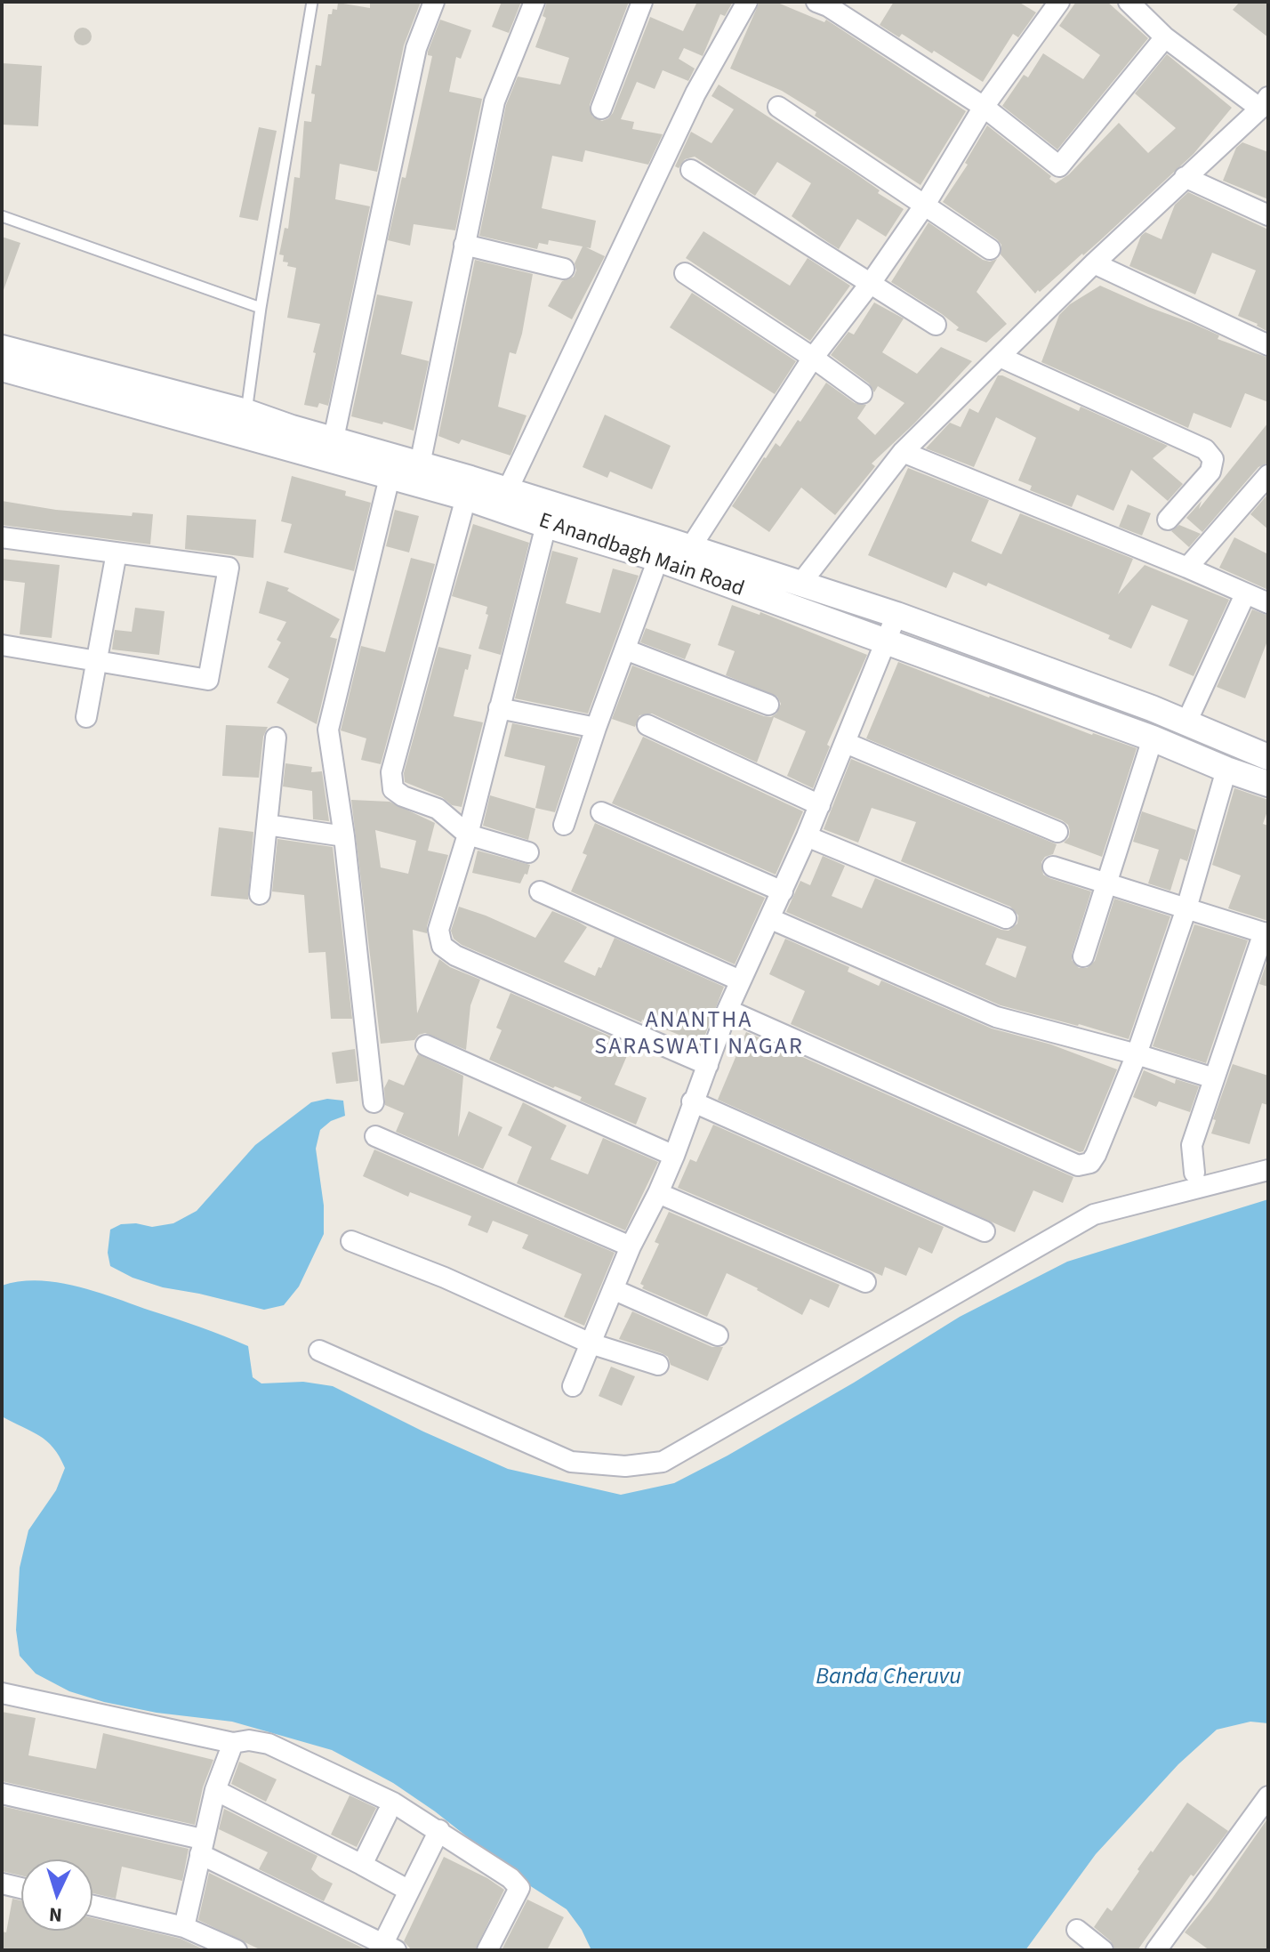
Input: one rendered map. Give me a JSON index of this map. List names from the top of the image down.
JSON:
{
  "streets": {
    "street": ["E Anandbagh Main Road"]
  },
  "districts": ["ANANTHA SARASWATI NAGAR"],
  "water": ["Banda Cheruvu"],
  "north": "bottom"
}
